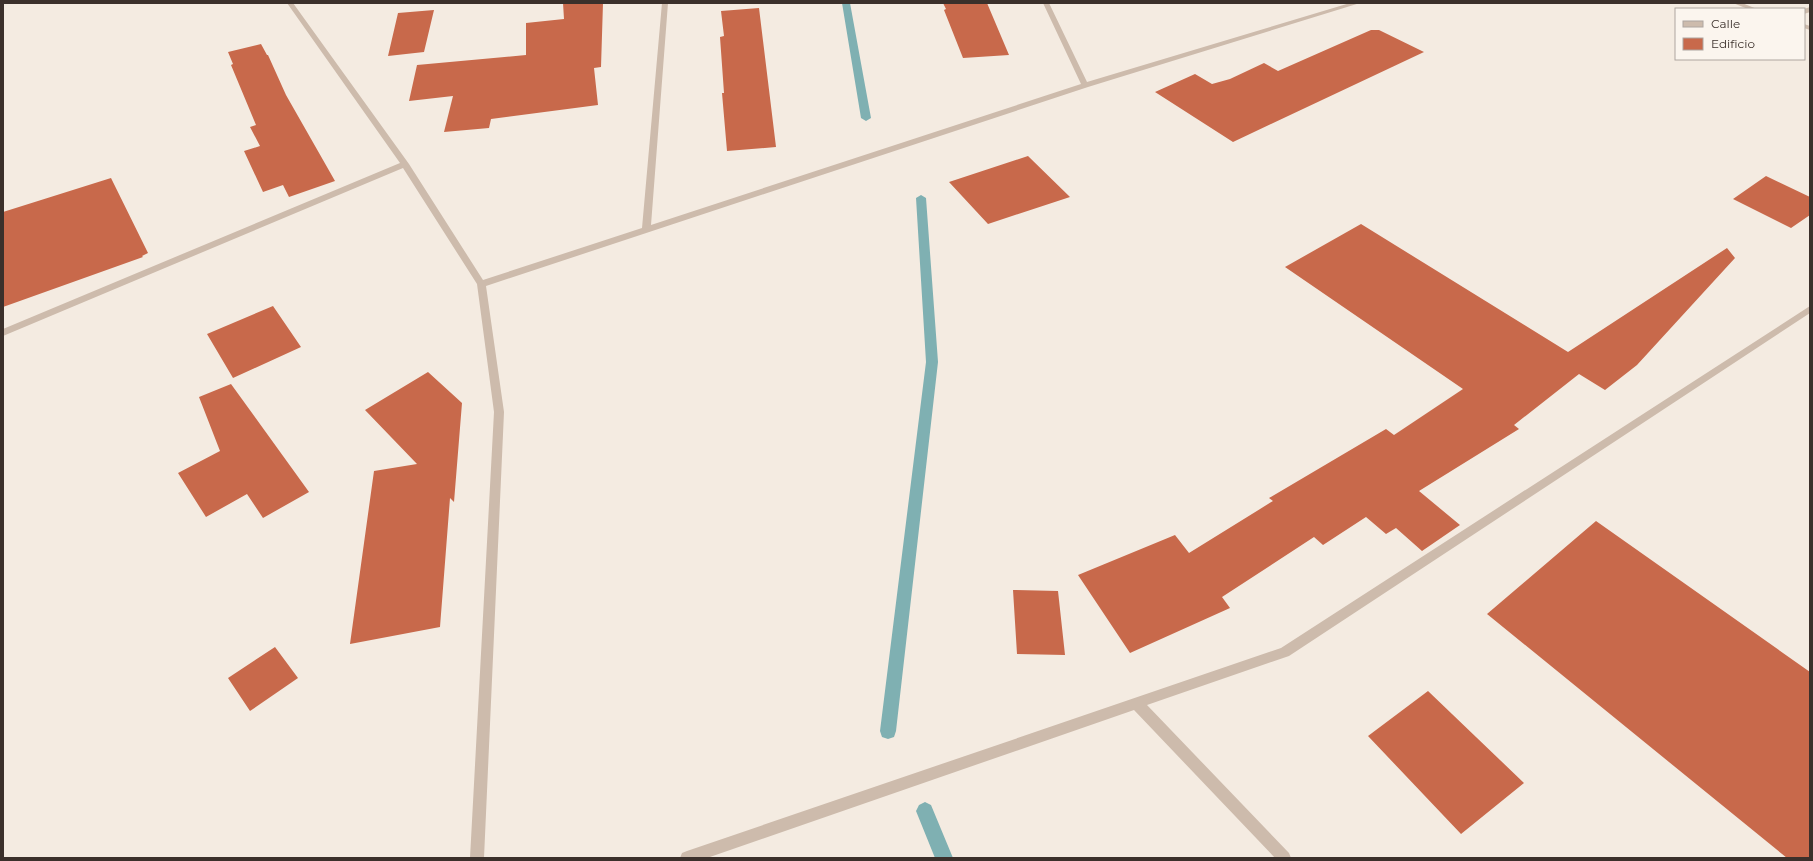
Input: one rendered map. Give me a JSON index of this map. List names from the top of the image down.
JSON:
{
  "legend": ["Calle", "Edificio"]
}
